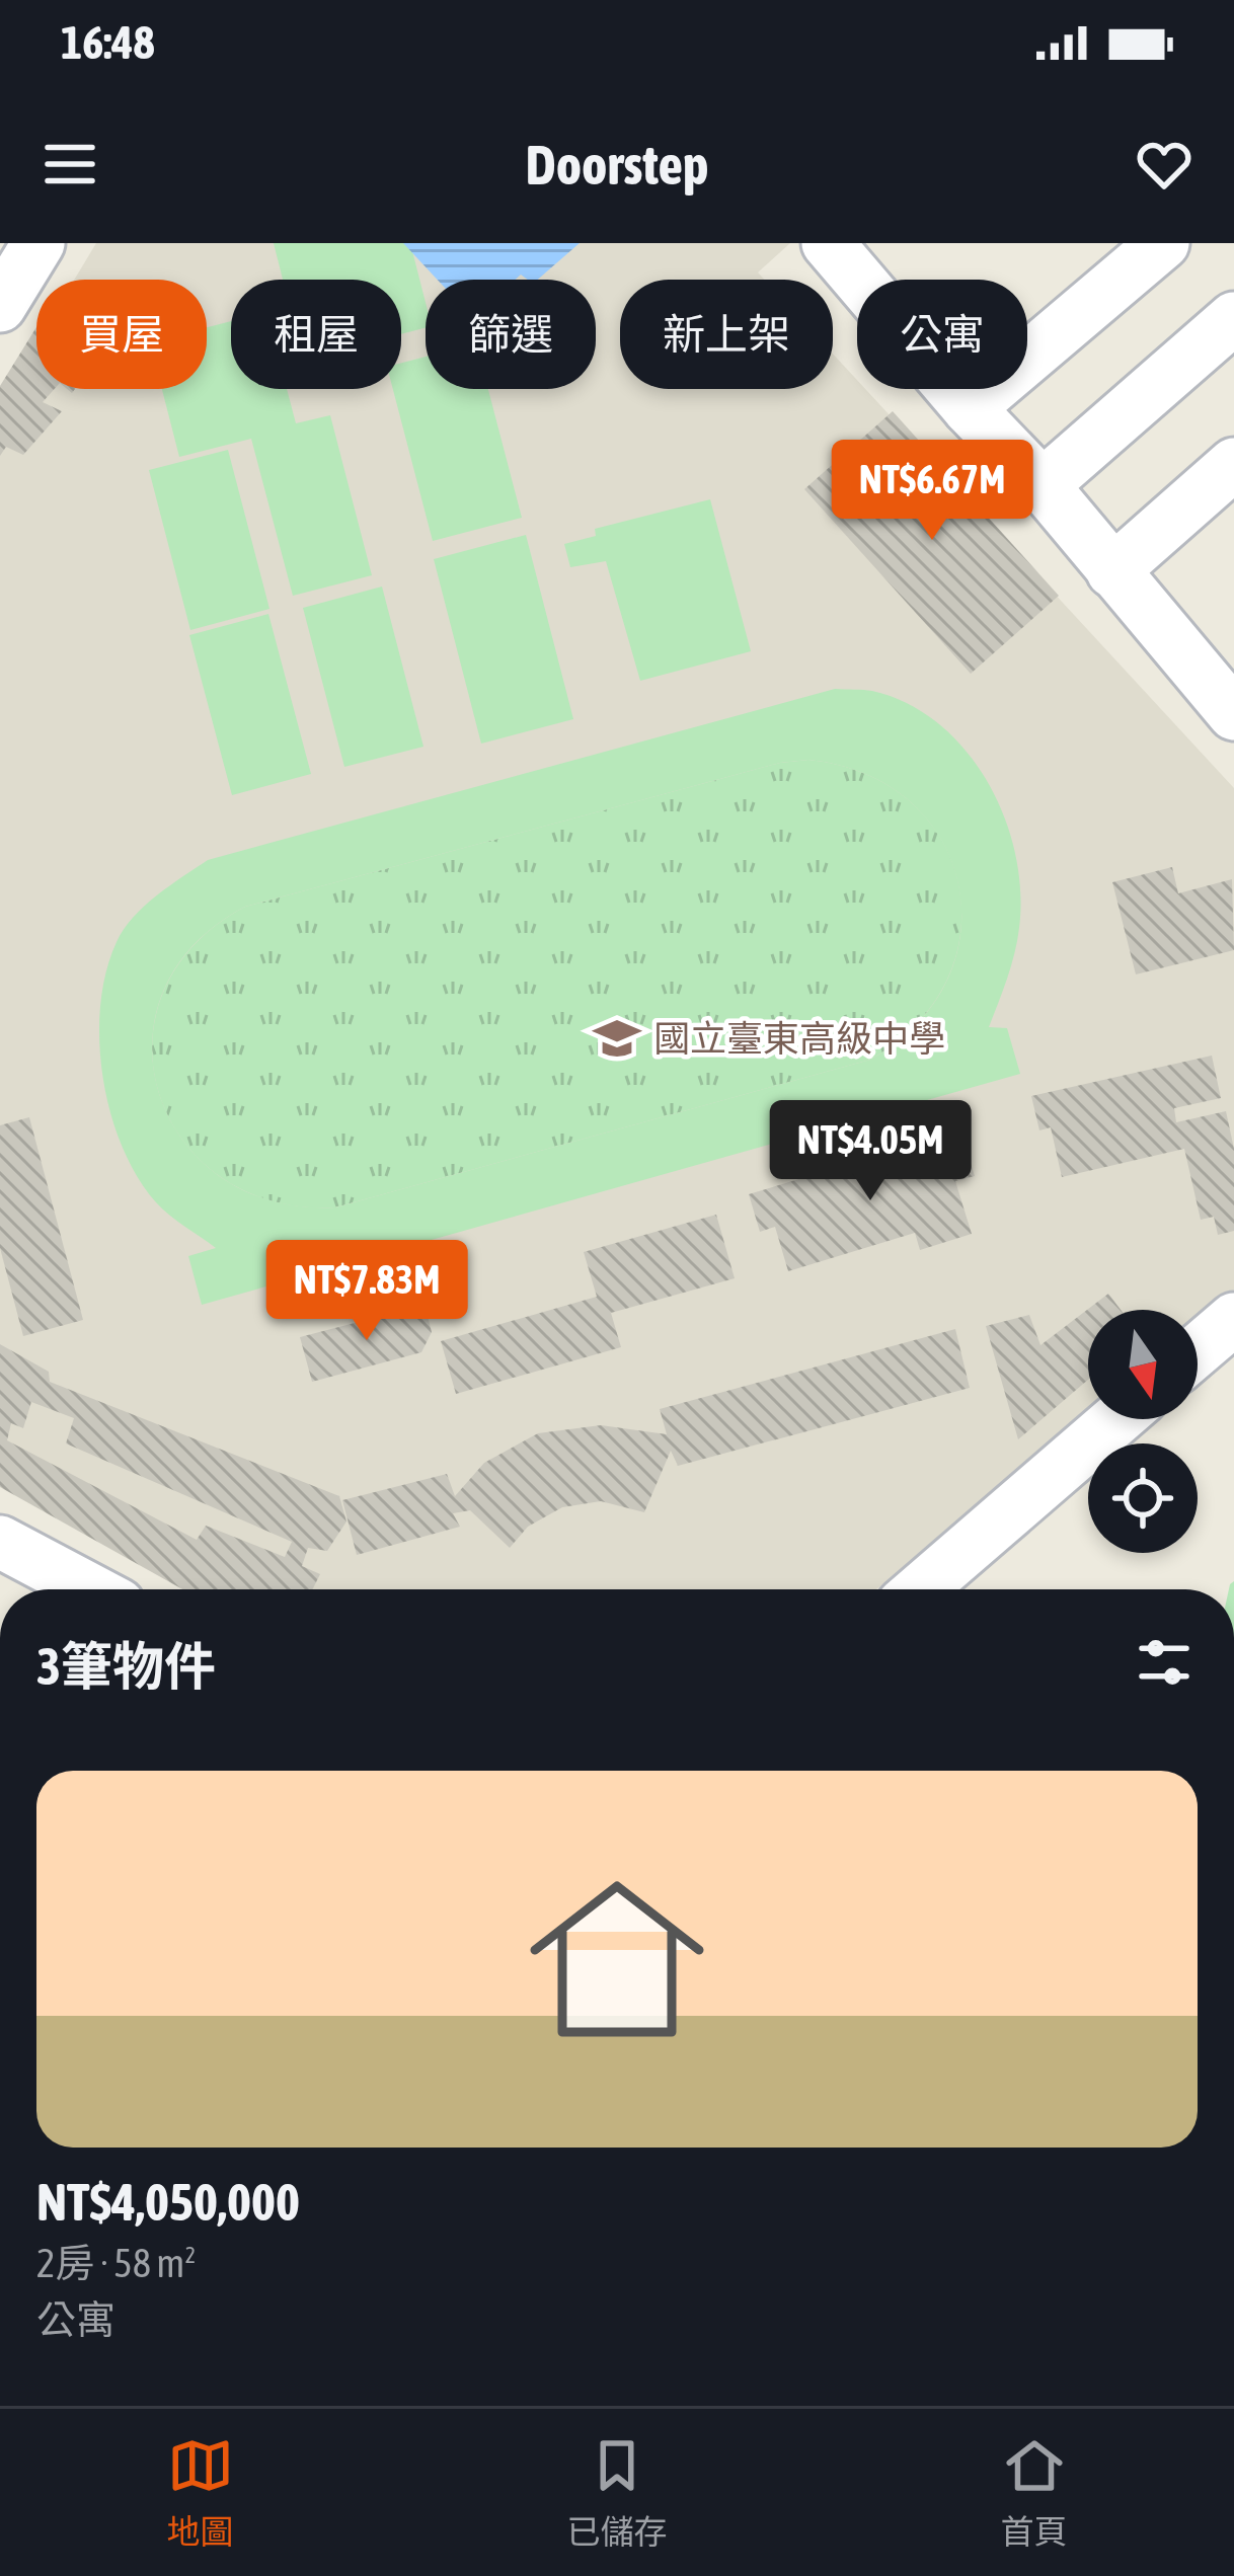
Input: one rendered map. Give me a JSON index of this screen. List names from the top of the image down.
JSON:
{
  "places": {
    "school or university": ["國立臺東高級中學"]
  },
  "north": "bottom",
  "page": {
    "status": "16:48",
    "header": "Doorstep",
    "chip": [
      "買屋",
      "租屋",
      "篩選",
      "新上架",
      "公寓"
    ],
    "price": ["NT$6.67M", "NT$4.05M", "NT$7.83M"],
    "heading": "3筆物件",
    "list": [
      {
        "name": "NT$4,050,000",
        "note": "2房 · 58 m² · 公寓"
      }
    ],
    "tabs": ["地圖", "已儲存", "首頁"]
  }
}
